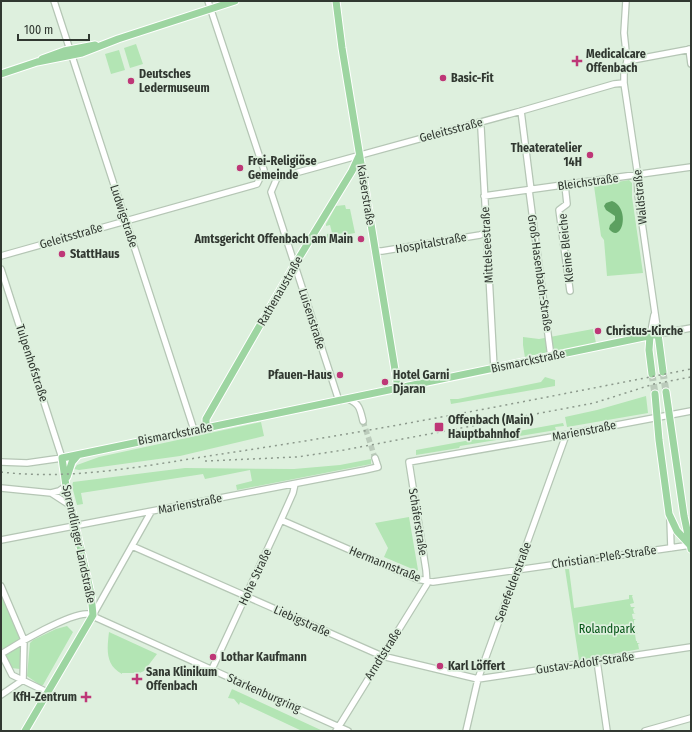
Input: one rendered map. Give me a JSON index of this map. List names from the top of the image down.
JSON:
{
  "streets": {
    "main road": [
      "Kaiserstraße",
      "Waldstraße",
      "Rathenaustraße",
      "Bismarckstraße",
      "Sprendlinger Landstraße"
    ],
    "street": [
      "Geleitsstraße",
      "Bleichstraße",
      "Ludwigstraße",
      "Hospitalstraße",
      "Mittelseestraße",
      "Kleine Bleiche",
      "Groß-Hasenbach-Straße",
      "Luisenstraße",
      "Tulpenhofstraße",
      "Marienstraße",
      "Schäferstraße",
      "Christian-Pleß-Straße",
      "Hermannstraße",
      "Hohe Straße",
      "Senefelderstraße",
      "Liebigstraße",
      "Arndtstraße",
      "Gustav-Adolf-Straße",
      "Starkenburgring"
    ]
  },
  "crossings": [
    ["Geleitsstraße", "Kaiserstraße"],
    ["Geleitsstraße", "Waldstraße"],
    ["Geleitsstraße", "Ludwigstraße"],
    ["Geleitsstraße", "Mittelseestraße"],
    ["Geleitsstraße", "Groß-Hasenbach-Straße"],
    ["Geleitsstraße", "Rathenaustraße"],
    ["Geleitsstraße", "Luisenstraße"],
    ["Bleichstraße", "Waldstraße"],
    ["Bleichstraße", "Mittelseestraße"],
    ["Bleichstraße", "Kleine Bleiche"],
    ["Bleichstraße", "Groß-Hasenbach-Straße"],
    ["Kaiserstraße", "Hospitalstraße"],
    ["Kaiserstraße", "Rathenaustraße"],
    ["Kaiserstraße", "Bismarckstraße"],
    ["Waldstraße", "Bismarckstraße"],
    ["Ludwigstraße", "Bismarckstraße"],
    ["Hospitalstraße", "Mittelseestraße"],
    ["Mittelseestraße", "Bismarckstraße"],
    ["Groß-Hasenbach-Straße", "Bismarckstraße"],
    ["Rathenaustraße", "Luisenstraße"],
    ["Rathenaustraße", "Bismarckstraße"],
    ["Luisenstraße", "Bismarckstraße"],
    ["Bismarckstraße", "Tulpenhofstraße"],
    ["Bismarckstraße", "Sprendlinger Landstraße"],
    ["Tulpenhofstraße", "Sprendlinger Landstraße"],
    ["Marienstraße", "Schäferstraße"],
    ["Marienstraße", "Sprendlinger Landstraße"],
    ["Marienstraße", "Hohe Straße"],
    ["Marienstraße", "Senefelderstraße"],
    ["Schäferstraße", "Hermannstraße"],
    ["Schäferstraße", "Arndtstraße"],
    ["Sprendlinger Landstraße", "Starkenburgring"],
    ["Christian-Pleß-Straße", "Hermannstraße"],
    ["Christian-Pleß-Straße", "Senefelderstraße"],
    ["Hermannstraße", "Hohe Straße"],
    ["Hermannstraße", "Senefelderstraße"],
    ["Hermannstraße", "Arndtstraße"],
    ["Hohe Straße", "Liebigstraße"],
    ["Hohe Straße", "Starkenburgring"],
    ["Senefelderstraße", "Liebigstraße"],
    ["Senefelderstraße", "Gustav-Adolf-Straße"],
    ["Liebigstraße", "Arndtstraße"],
    ["Liebigstraße", "Gustav-Adolf-Straße"],
    ["Arndtstraße", "Starkenburgring"]
  ],
  "parks": ["Rolandpark"],
  "places": {
    "health": ["Medicalcare Offenbach", "Sana Klinikum Offenbach", "KfH-Zentrum"],
    "other": [
      "Basic-Fit",
      "Deutsches Ledermuseum",
      "Theateratelier 14H",
      "Frei-Religiöse Gemeinde",
      "Amtsgericht Offenbach am Main",
      "StattHaus",
      "Christus-Kirche",
      "Pfauen-Haus",
      "Hotel Garni Djaran",
      "Lothar Kaufmann",
      "Karl Löffert"
    ],
    "transit": ["Offenbach (Main) Hauptbahnhof"]
  },
  "scale_bar": "100 m"
}
